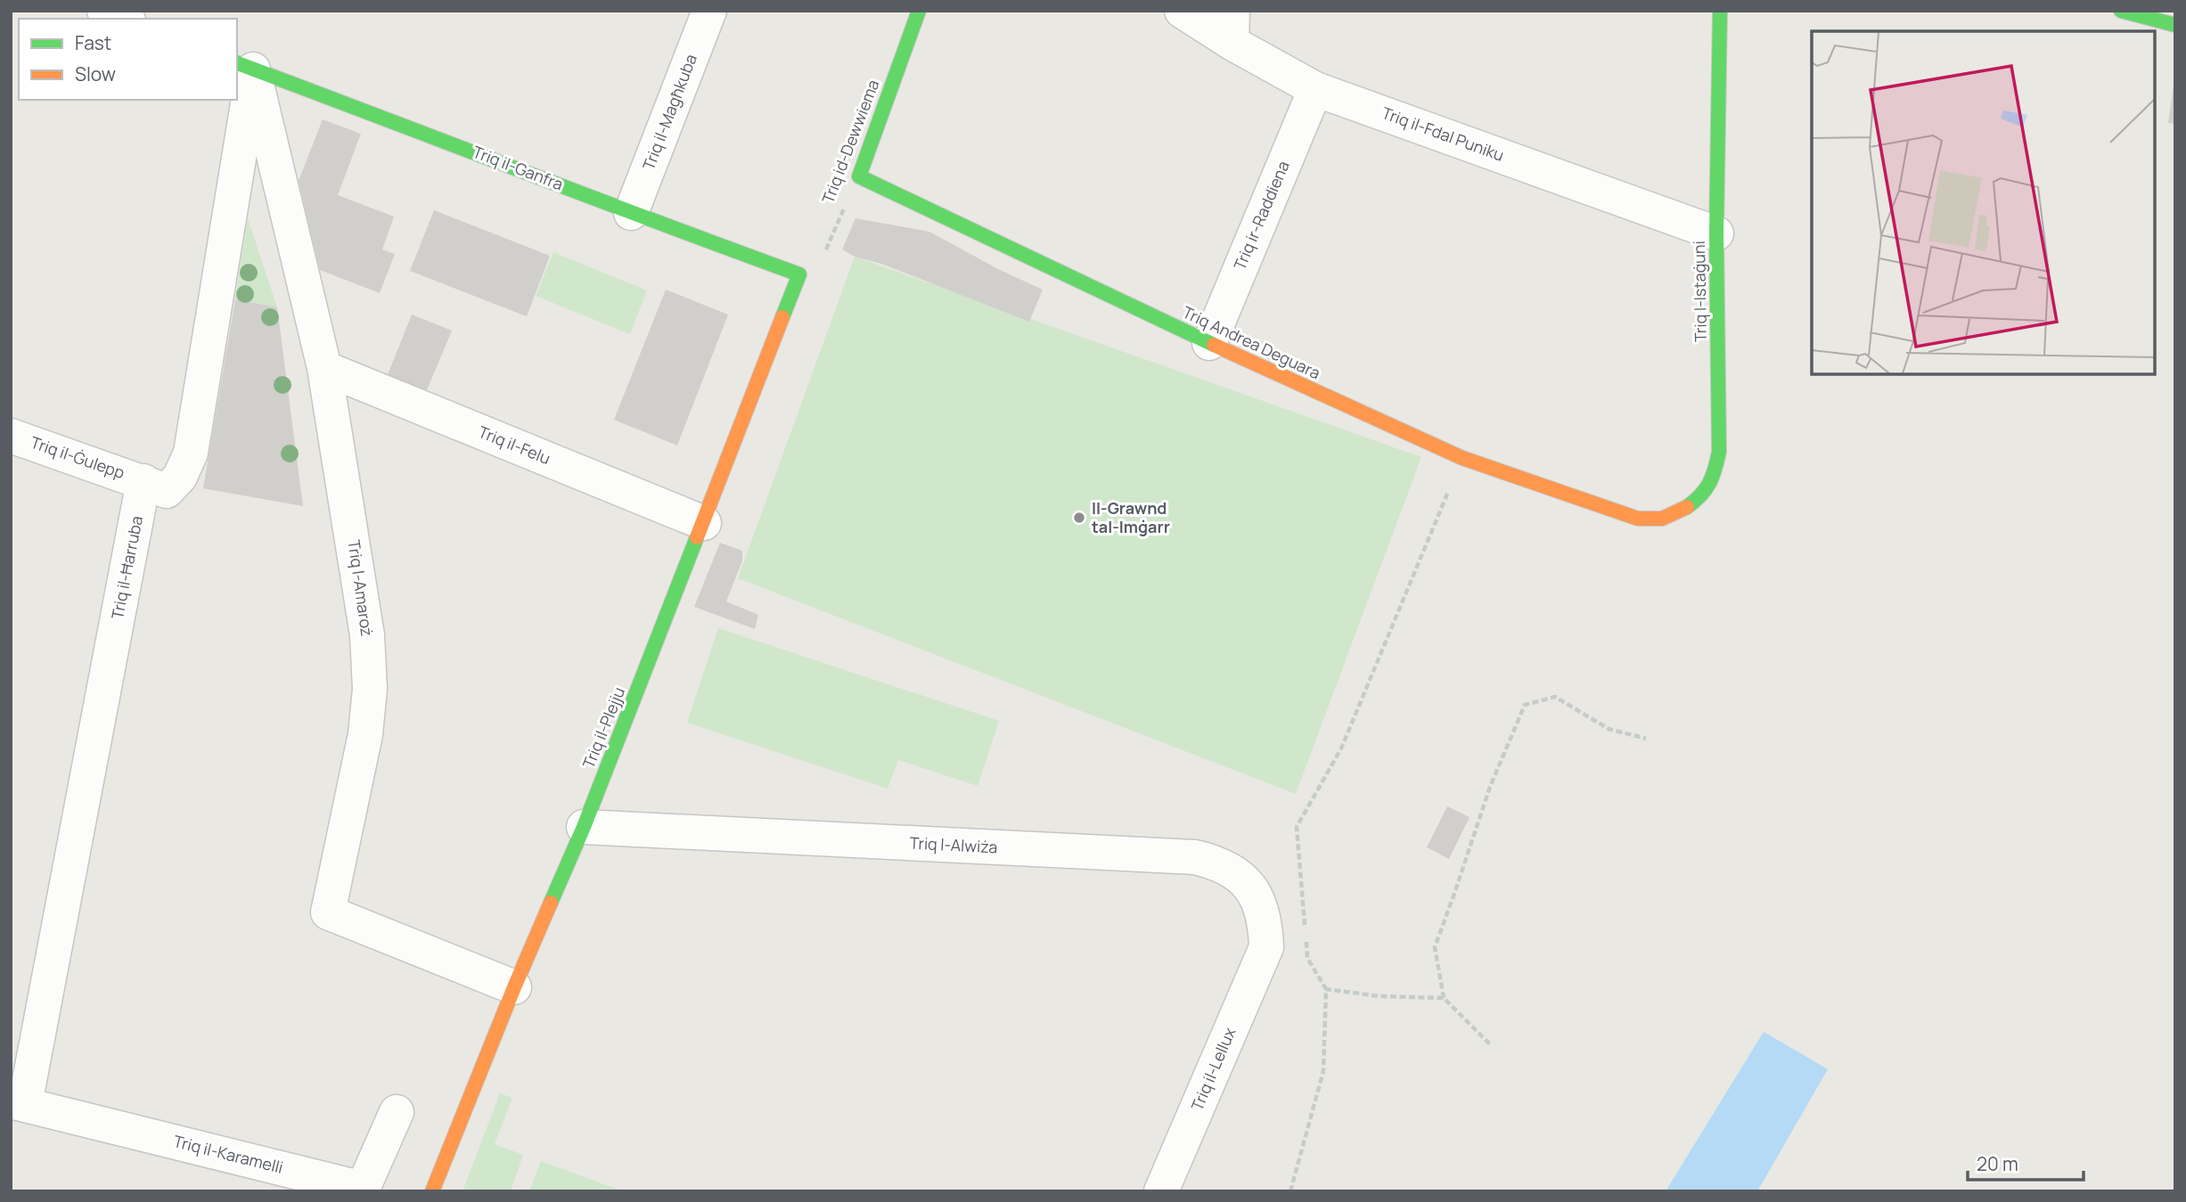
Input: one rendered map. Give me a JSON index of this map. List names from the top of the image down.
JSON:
{
  "streets": {
    "street": [
      "Triq il-Magħkuba",
      "Triq il-Fdal Puniku",
      "Triq id-Dewwiema",
      "Triq il-Ganfra",
      "Triq ir-Raddiena",
      "Triq l-Istaġuni",
      "Triq Andrea Deguara",
      "Triq il-Felu",
      "Triq il-Ġulepp",
      "Triq il-Ħarruba",
      "Triq l-Amaroż",
      "Triq il-Plejju",
      "Triq l-Alwiża",
      "Triq il-Lellux",
      "Triq il-Karamelli"
    ]
  },
  "crossings": [
    ["Triq il-Magħkuba", "Triq il-Ganfra"],
    ["Triq il-Fdal Puniku", "Triq ir-Raddiena"],
    ["Triq il-Fdal Puniku", "Triq l-Istaġuni"],
    ["Triq id-Dewwiema", "Triq il-Ganfra"],
    ["Triq id-Dewwiema", "Triq Andrea Deguara"],
    ["Triq id-Dewwiema", "Triq il-Plejju"],
    ["Triq il-Ganfra", "Triq l-Amaroż"],
    ["Triq il-Ganfra", "Triq il-Plejju"],
    ["Triq ir-Raddiena", "Triq Andrea Deguara"],
    ["Triq l-Istaġuni", "Triq Andrea Deguara"],
    ["Triq il-Felu", "Triq l-Amaroż"],
    ["Triq il-Felu", "Triq il-Plejju"],
    ["Triq il-Ġulepp", "Triq il-Ħarruba"],
    ["Triq il-Ħarruba", "Triq il-Karamelli"],
    ["Triq l-Amaroż", "Triq il-Plejju"],
    ["Triq il-Plejju", "Triq l-Alwiża"],
    ["Triq l-Alwiża", "Triq il-Lellux"]
  ],
  "places": ["Il-Grawnd tal-Imġarr"],
  "legend": ["Fast", "Slow"],
  "scale_bar": "20 m"
}
